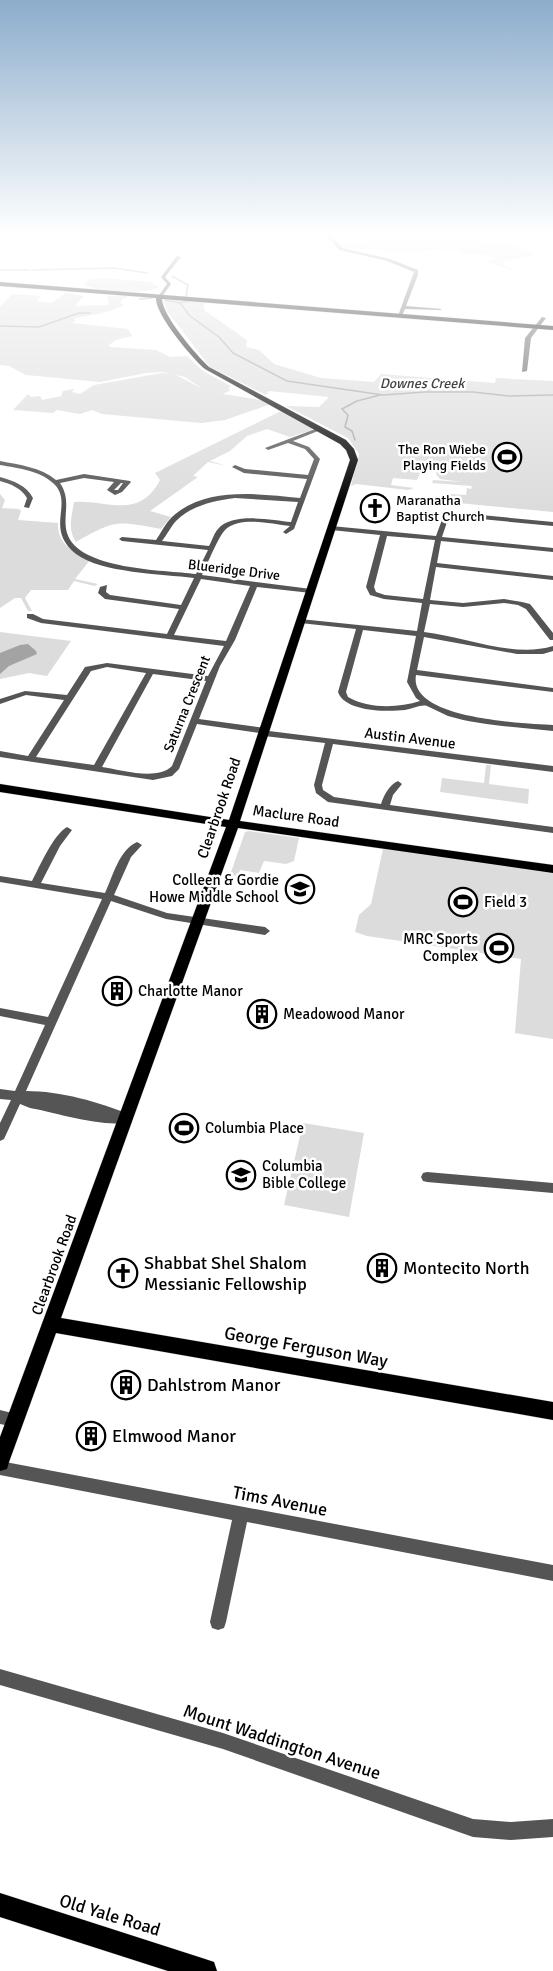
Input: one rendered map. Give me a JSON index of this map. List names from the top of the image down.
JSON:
{
  "streets": {
    "main road": [
      "Clearbrook Road",
      "Maclure Road",
      "George Ferguson Way",
      "Old Yale Road"
    ],
    "street": [
      "Blueridge Drive",
      "Saturna Crescent",
      "Austin Avenue",
      "Tims Avenue",
      "Mount Waddington Avenue"
    ]
  },
  "crossings": [
    ["Blueridge Drive", "Saturna Crescent"],
    ["Blueridge Drive", "Clearbrook Road"],
    ["Saturna Crescent", "Austin Avenue"],
    ["Austin Avenue", "Clearbrook Road"],
    ["Clearbrook Road", "Maclure Road"],
    ["Clearbrook Road", "George Ferguson Way"]
  ],
  "water": ["Downes Creek"],
  "places": {
    "sports": [
      "The Ron Wiebe Playing Fields",
      "Field 3",
      "MRC Sports Complex",
      "Columbia Place"
    ],
    "church": ["Maranatha Baptist Church", "Shabbat Shel Shalom Messianic Fellowship"],
    "school or university": ["Colleen & Gordie Howe Middle School", "Columbia Bible College"],
    "building": [
      "Charlotte Manor",
      "Meadowood Manor",
      "Montecito North",
      "Dahlstrom Manor",
      "Elmwood Manor"
    ]
  }
}
